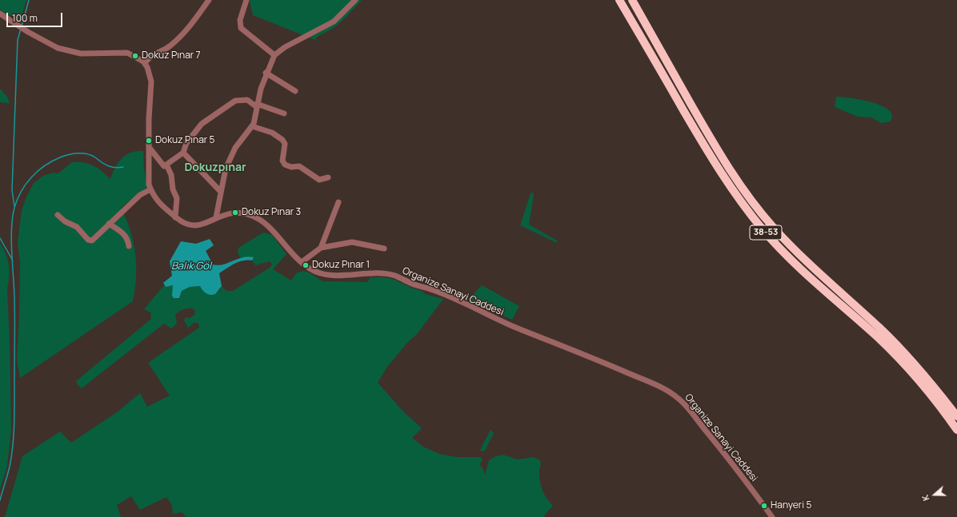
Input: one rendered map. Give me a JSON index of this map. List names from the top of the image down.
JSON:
{
  "streets": {
    "highway": ["38-53"],
    "street": ["Organize Sanayi Caddesi"]
  },
  "districts": ["Dokuzpınar"],
  "water": ["Balık Göl"],
  "places": [
    "Dokuz Pınar 7",
    "Dokuz Pınar 5",
    "Dokuz Pınar 3",
    "Dokuz Pınar 1",
    "Hanyeri 5"
  ],
  "scale_bar": "100 m",
  "north": "left"
}
